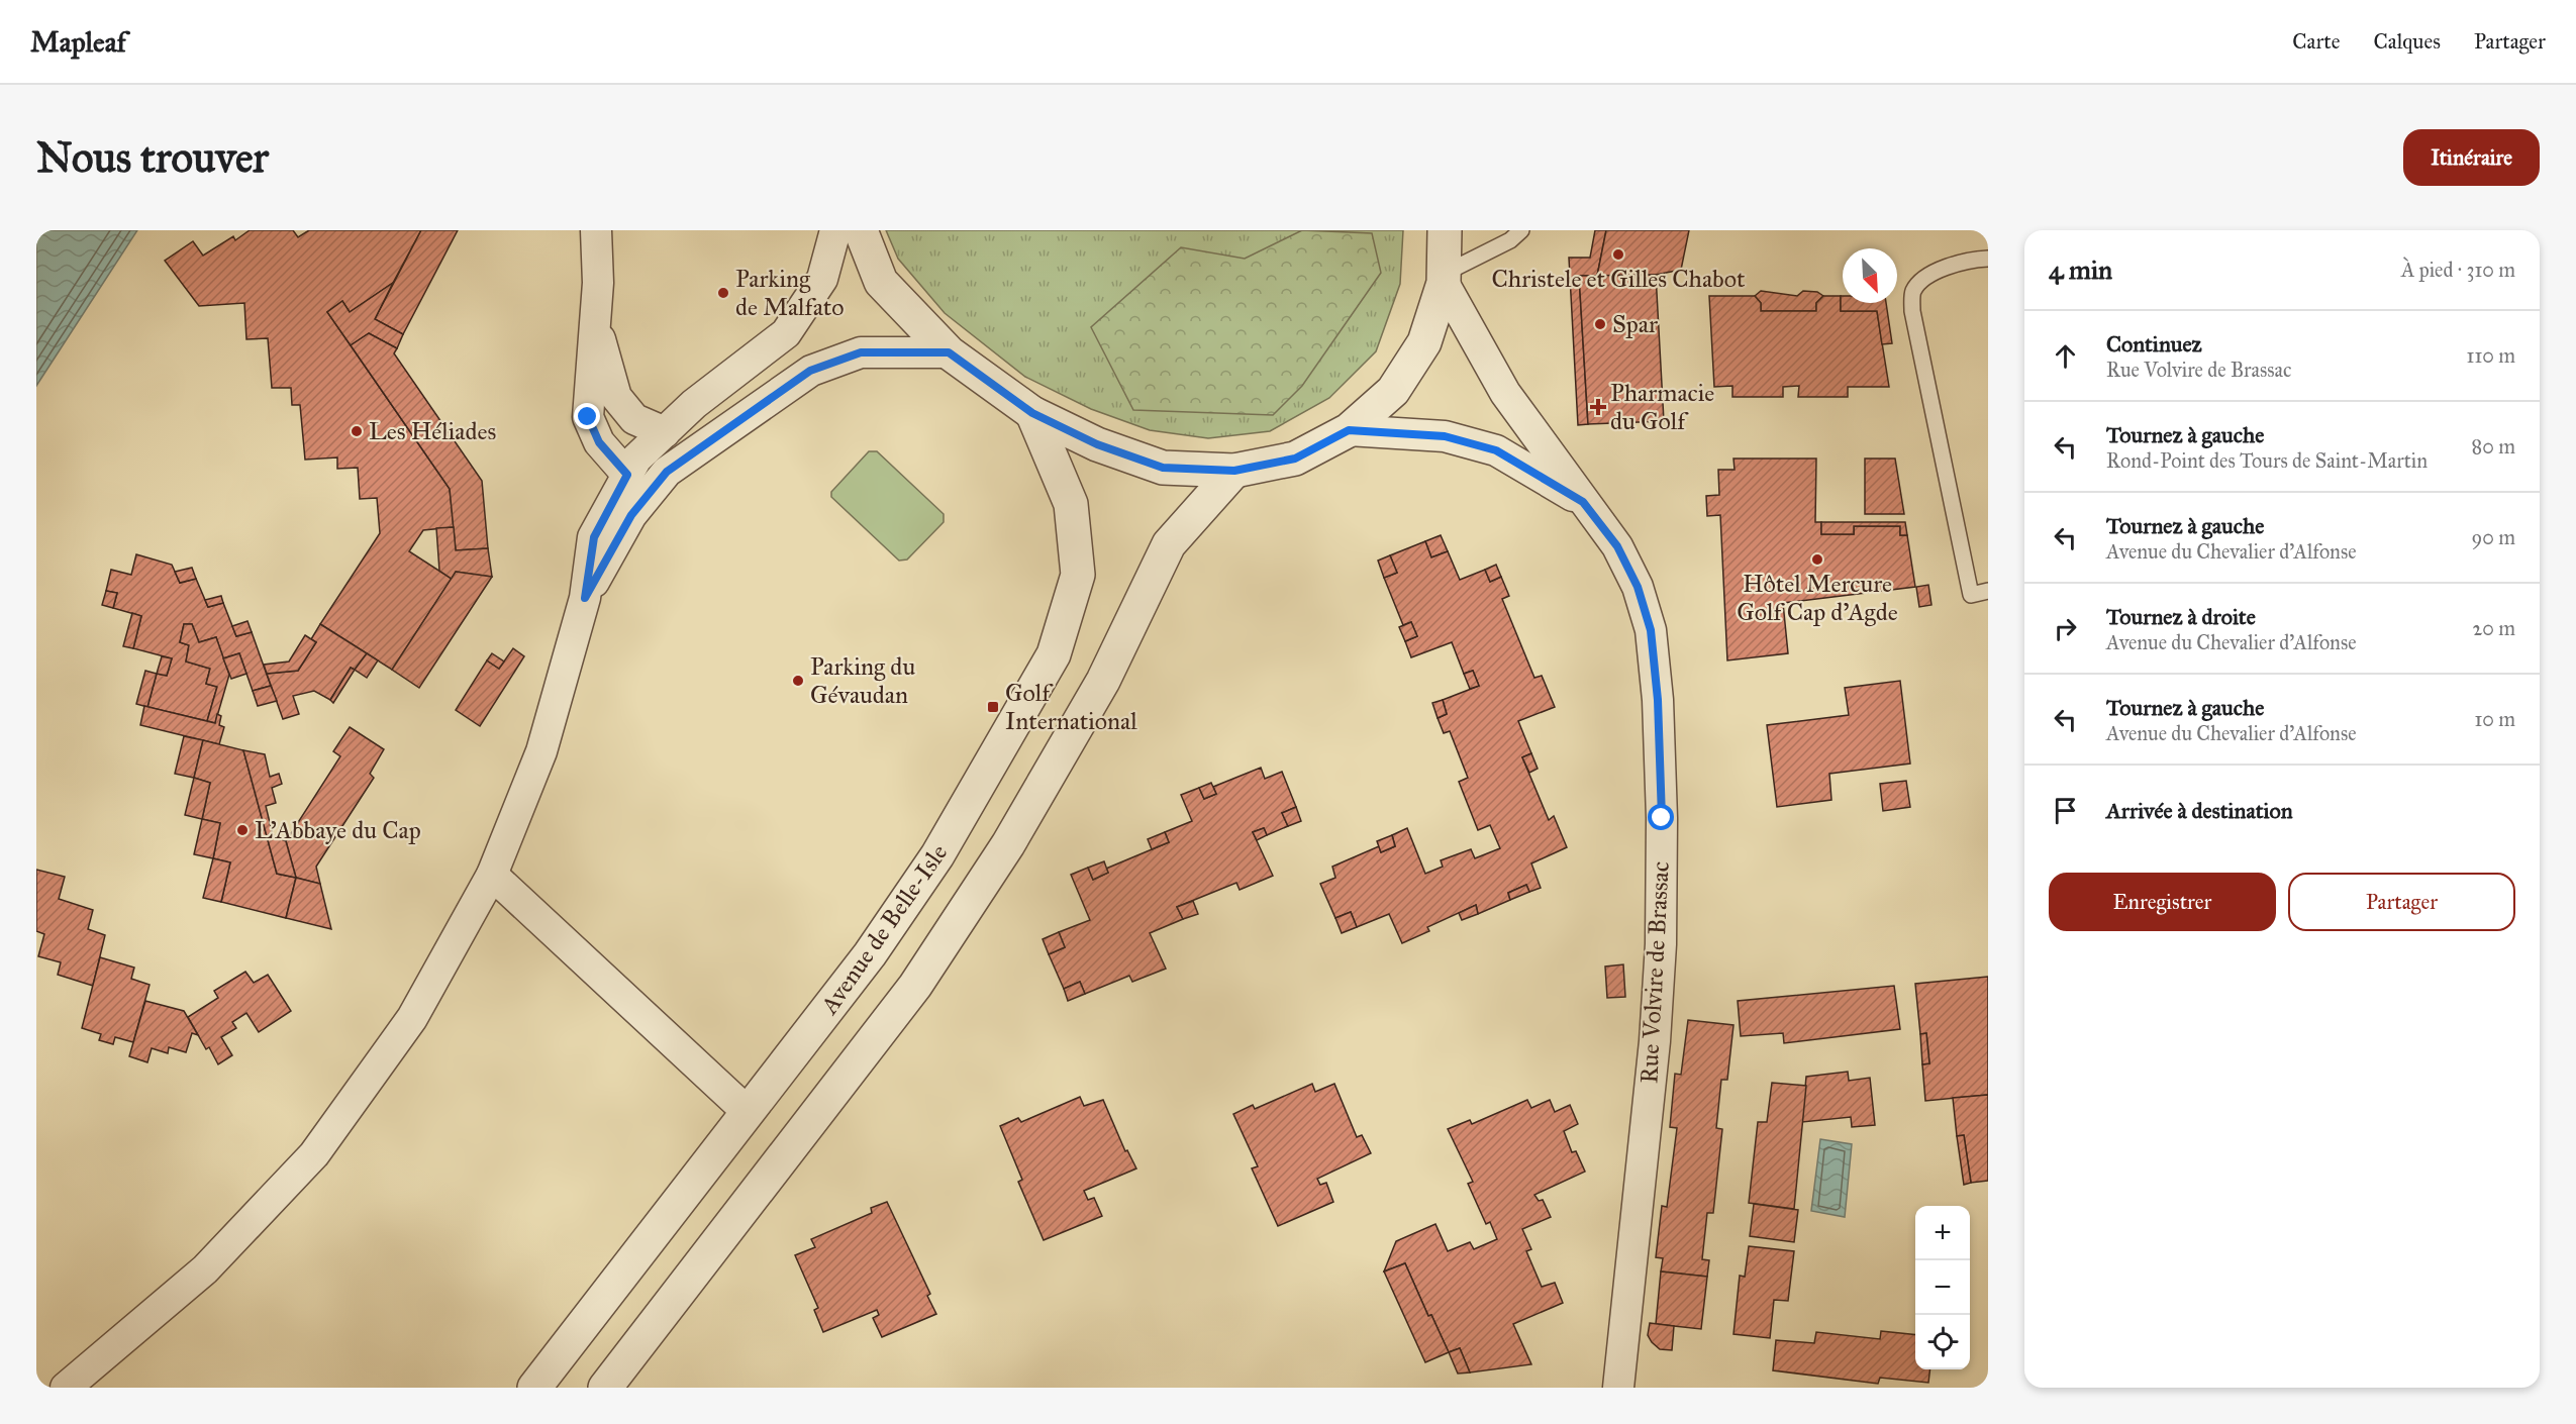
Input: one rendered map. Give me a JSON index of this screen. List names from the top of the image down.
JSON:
{
  "streets": {
    "street": ["Avenue de Belle-Isle", "Rue Volvire de Brassac"]
  },
  "places": {
    "other": [
      "Christele et Gilles Chabot",
      "Parking de Malfato",
      "Spar",
      "Les Héliades",
      "Hôtel Mercure Golf Cap d'Agde",
      "Parking du Gévaudan",
      "L'Abbaye du Cap"
    ],
    "health": ["Pharmacie du Golf"],
    "transit": ["Golf International"]
  },
  "north": "bottom right",
  "page": {
    "header": "Mapleaf",
    "nav": ["Carte", "Calques", "Partager"],
    "buttons": [
      "Itinéraire",
      ["Enregistrer", "Partager"]
    ],
    "title": "Nous trouver",
    "heading": ["4 min", "À pied · 310 m"],
    "list": [
      ["Continuez", "Rue Volvire de Brassac", "110 m"],
      ["Tournez à gauche", "Rond-Point des Tours de Saint-Martin", "80 m"],
      ["Tournez à gauche", "Avenue du Chevalier d'Alfonse", "90 m"],
      ["Tournez à droite", "Avenue du Chevalier d'Alfonse", "20 m"],
      ["Tournez à gauche", "Avenue du Chevalier d'Alfonse", "10 m"],
      "Arrivée à destination"
    ],
    "map_buttons": ["+", "−"]
  }
}
